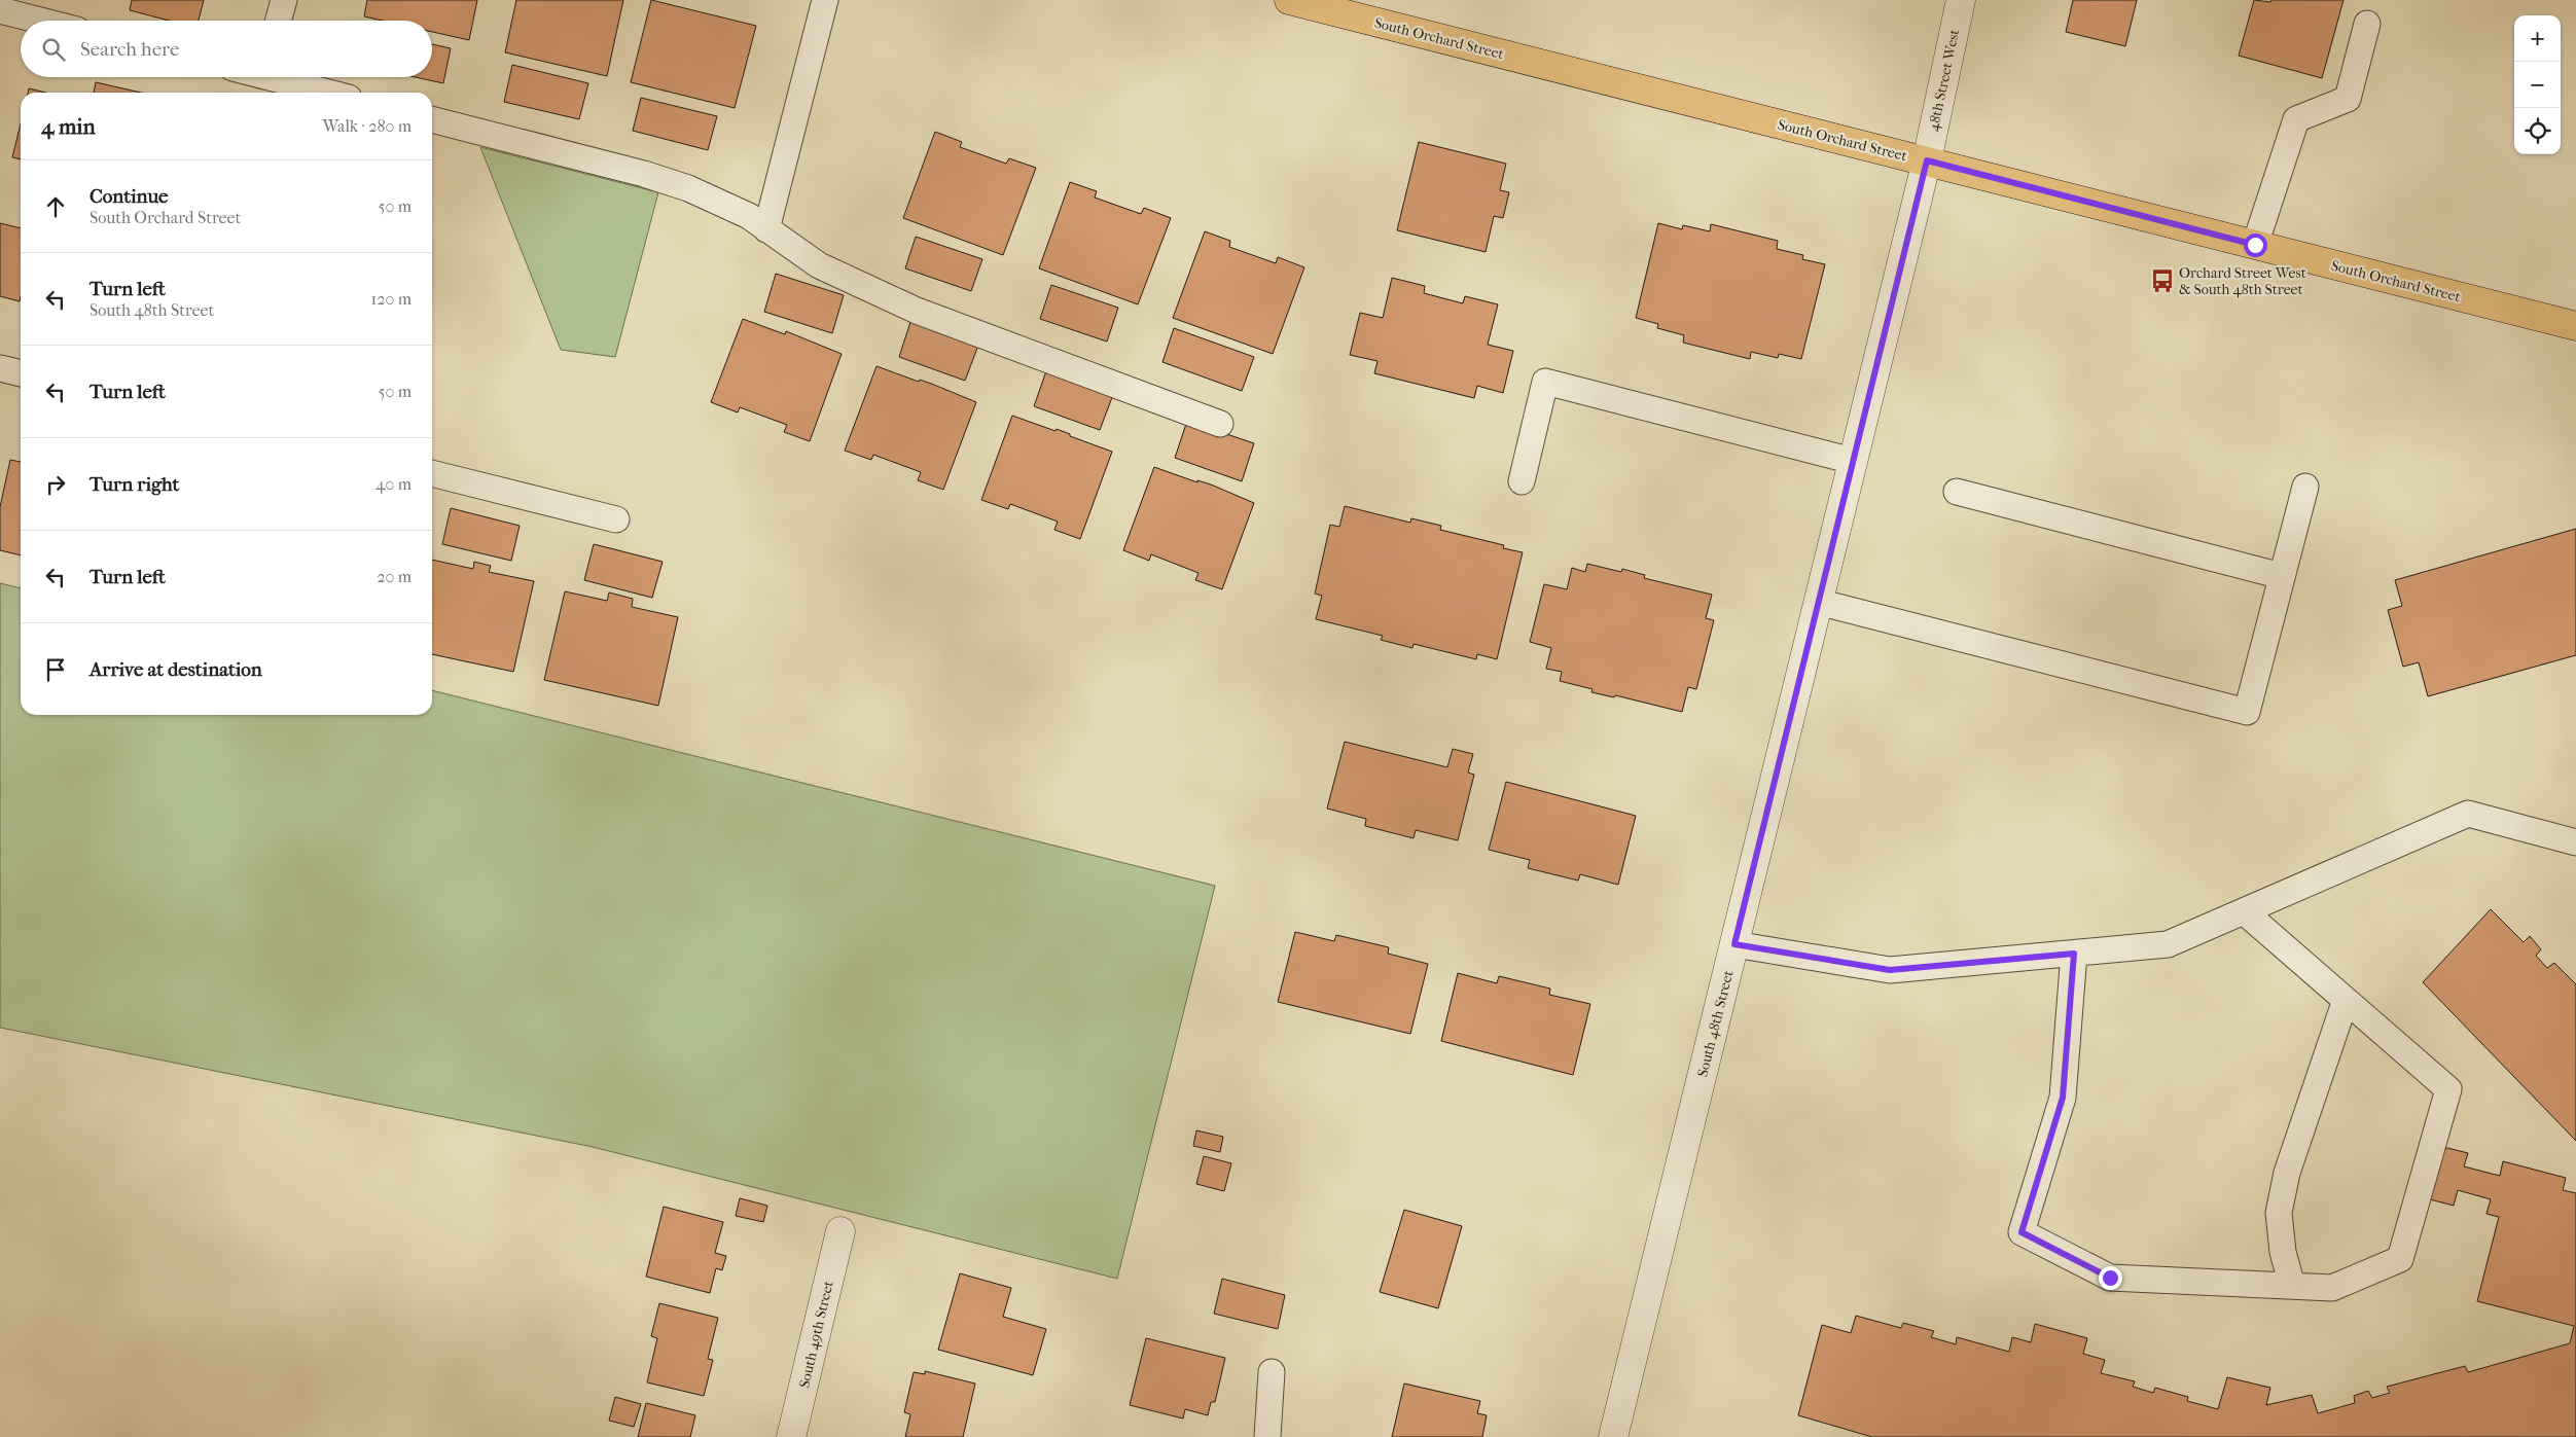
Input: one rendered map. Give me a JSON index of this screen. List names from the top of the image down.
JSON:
{
  "streets": {
    "main road": ["South Orchard Street"],
    "street": ["48th Street West", "South 48th Street", "South 49th Street"]
  },
  "crossings": [
    ["South Orchard Street", "48th Street West"],
    ["South Orchard Street", "South 48th Street"],
    ["48th Street West", "South 48th Street"]
  ],
  "places": {
    "bus stop": ["Orchard Street West & South 48th Street"]
  },
  "page": {
    "map_buttons": ["+", "−"],
    "search": "Search here",
    "heading": ["4 min", "Walk · 280 m"],
    "list": [
      ["Continue", "South Orchard Street", "50 m"],
      ["Turn left", "South 48th Street", "120 m"],
      ["Turn left", "50 m"],
      ["Turn right", "40 m"],
      ["Turn left", "20 m"],
      "Arrive at destination"
    ]
  }
}
